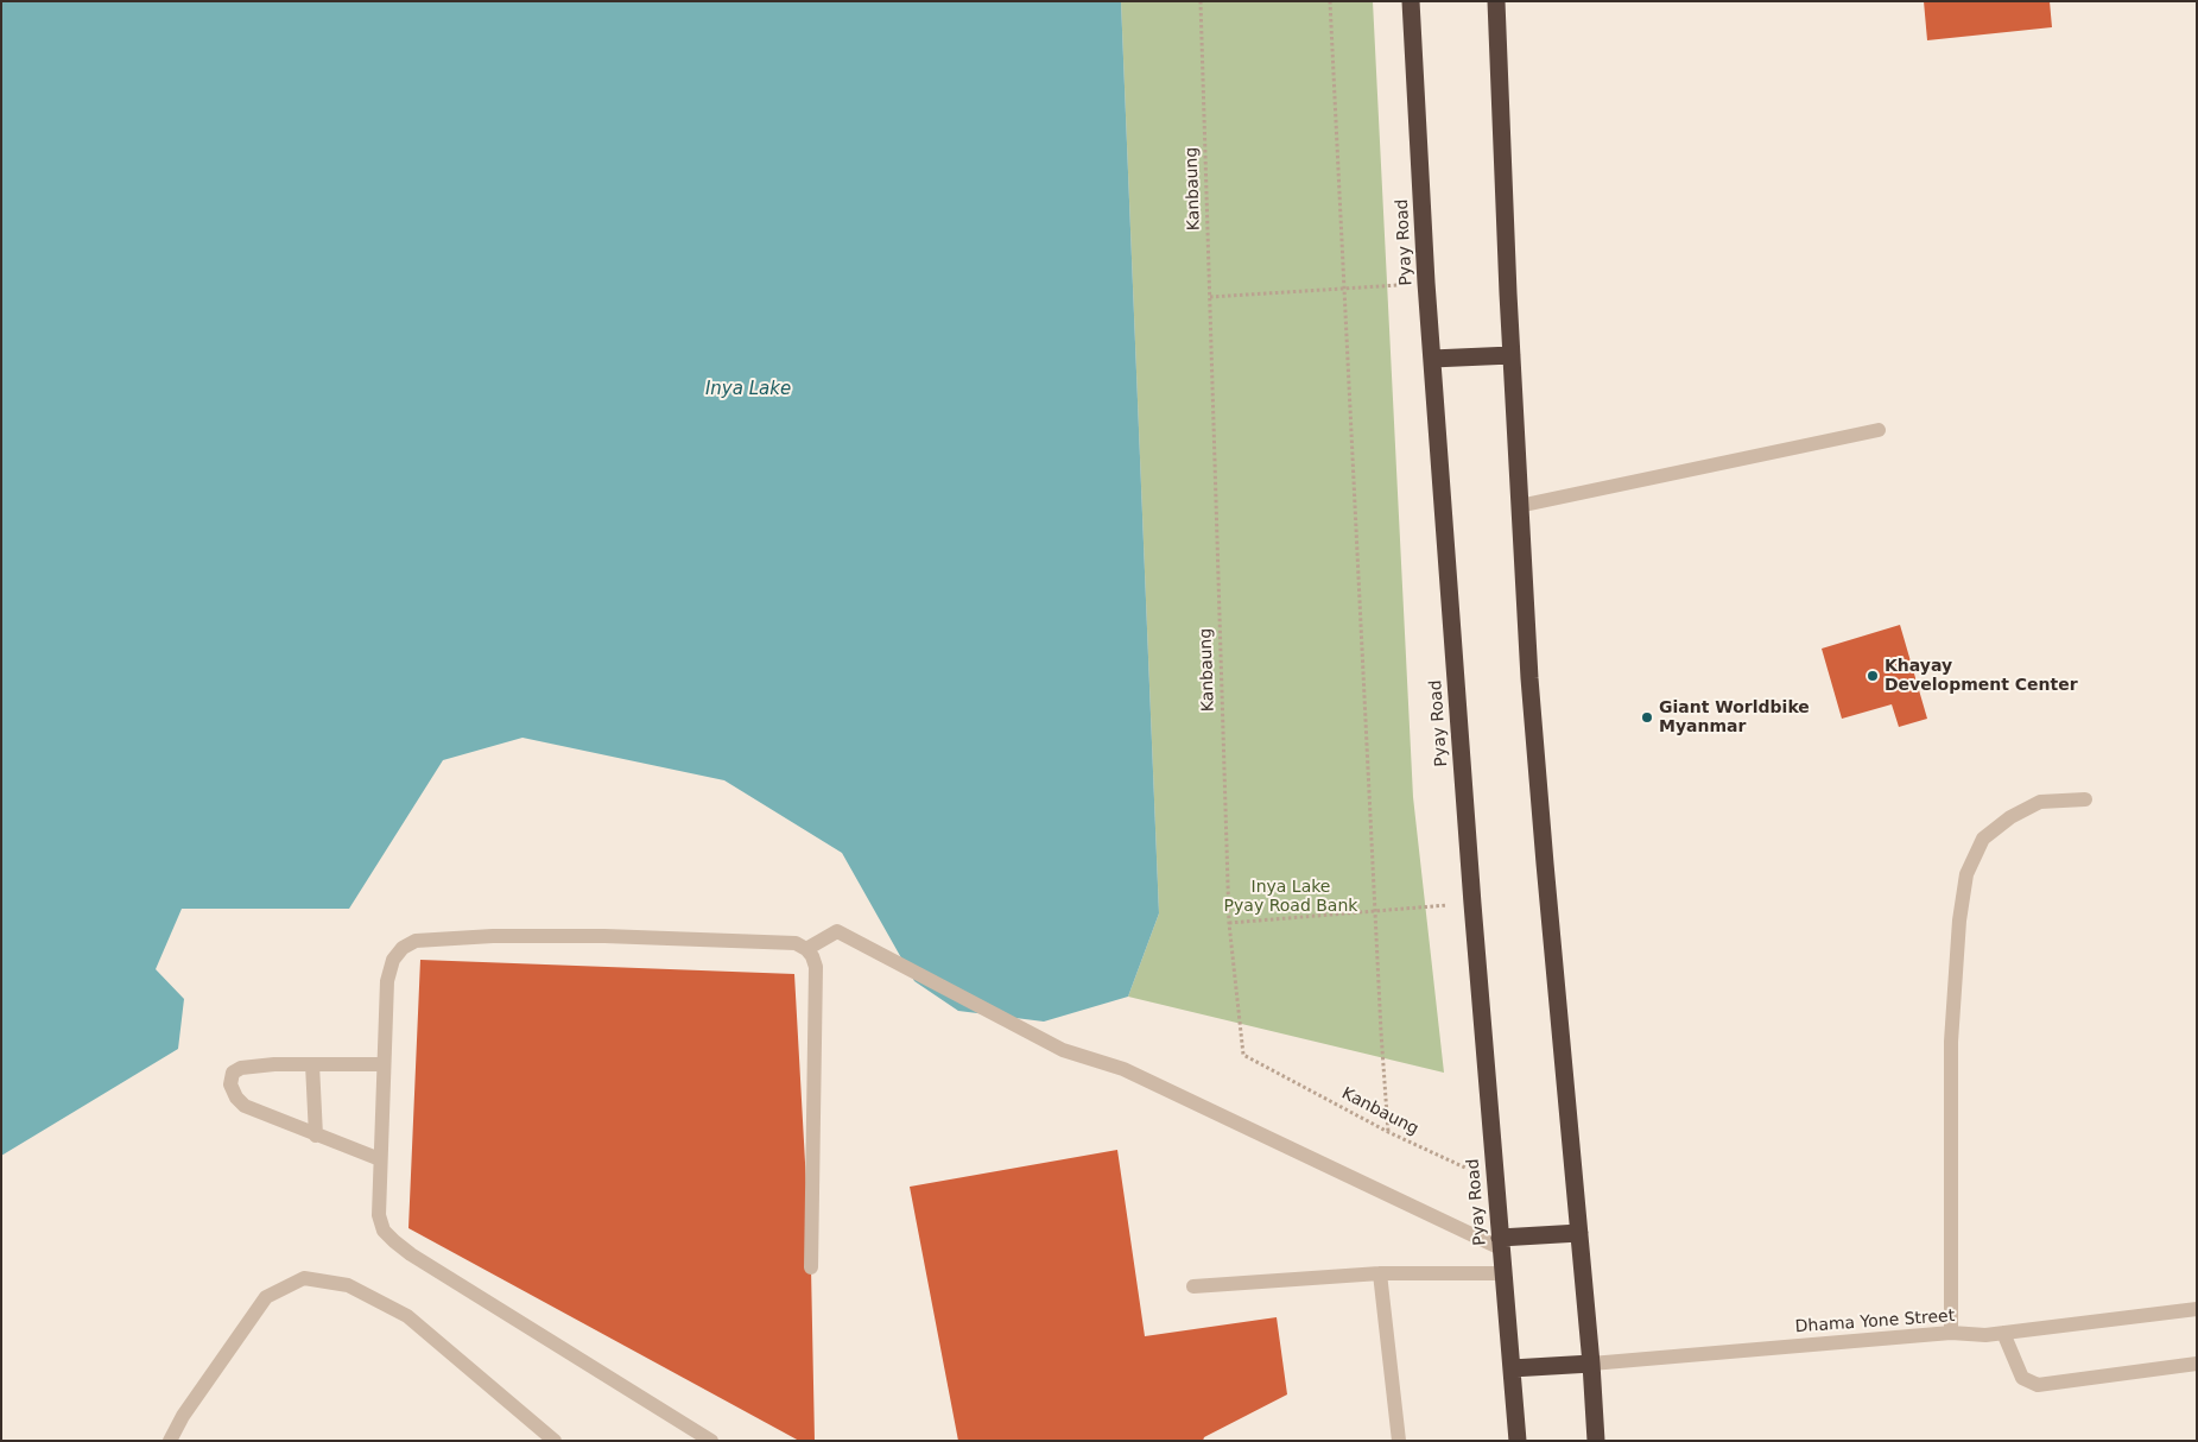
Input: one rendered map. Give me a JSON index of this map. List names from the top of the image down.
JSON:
{
  "streets": {
    "highway": ["Pyay Road"],
    "street": ["Dhama Yone Street"],
    "path": ["Kanbaung"]
  },
  "crossings": [
    ["Kanbaung", "Pyay Road"]
  ],
  "water": ["Inya Lake"],
  "parks": ["Inya Lake Pyay Road Bank"],
  "places": ["Khayay Development Center", "Giant Worldbike Myanmar"]
}
